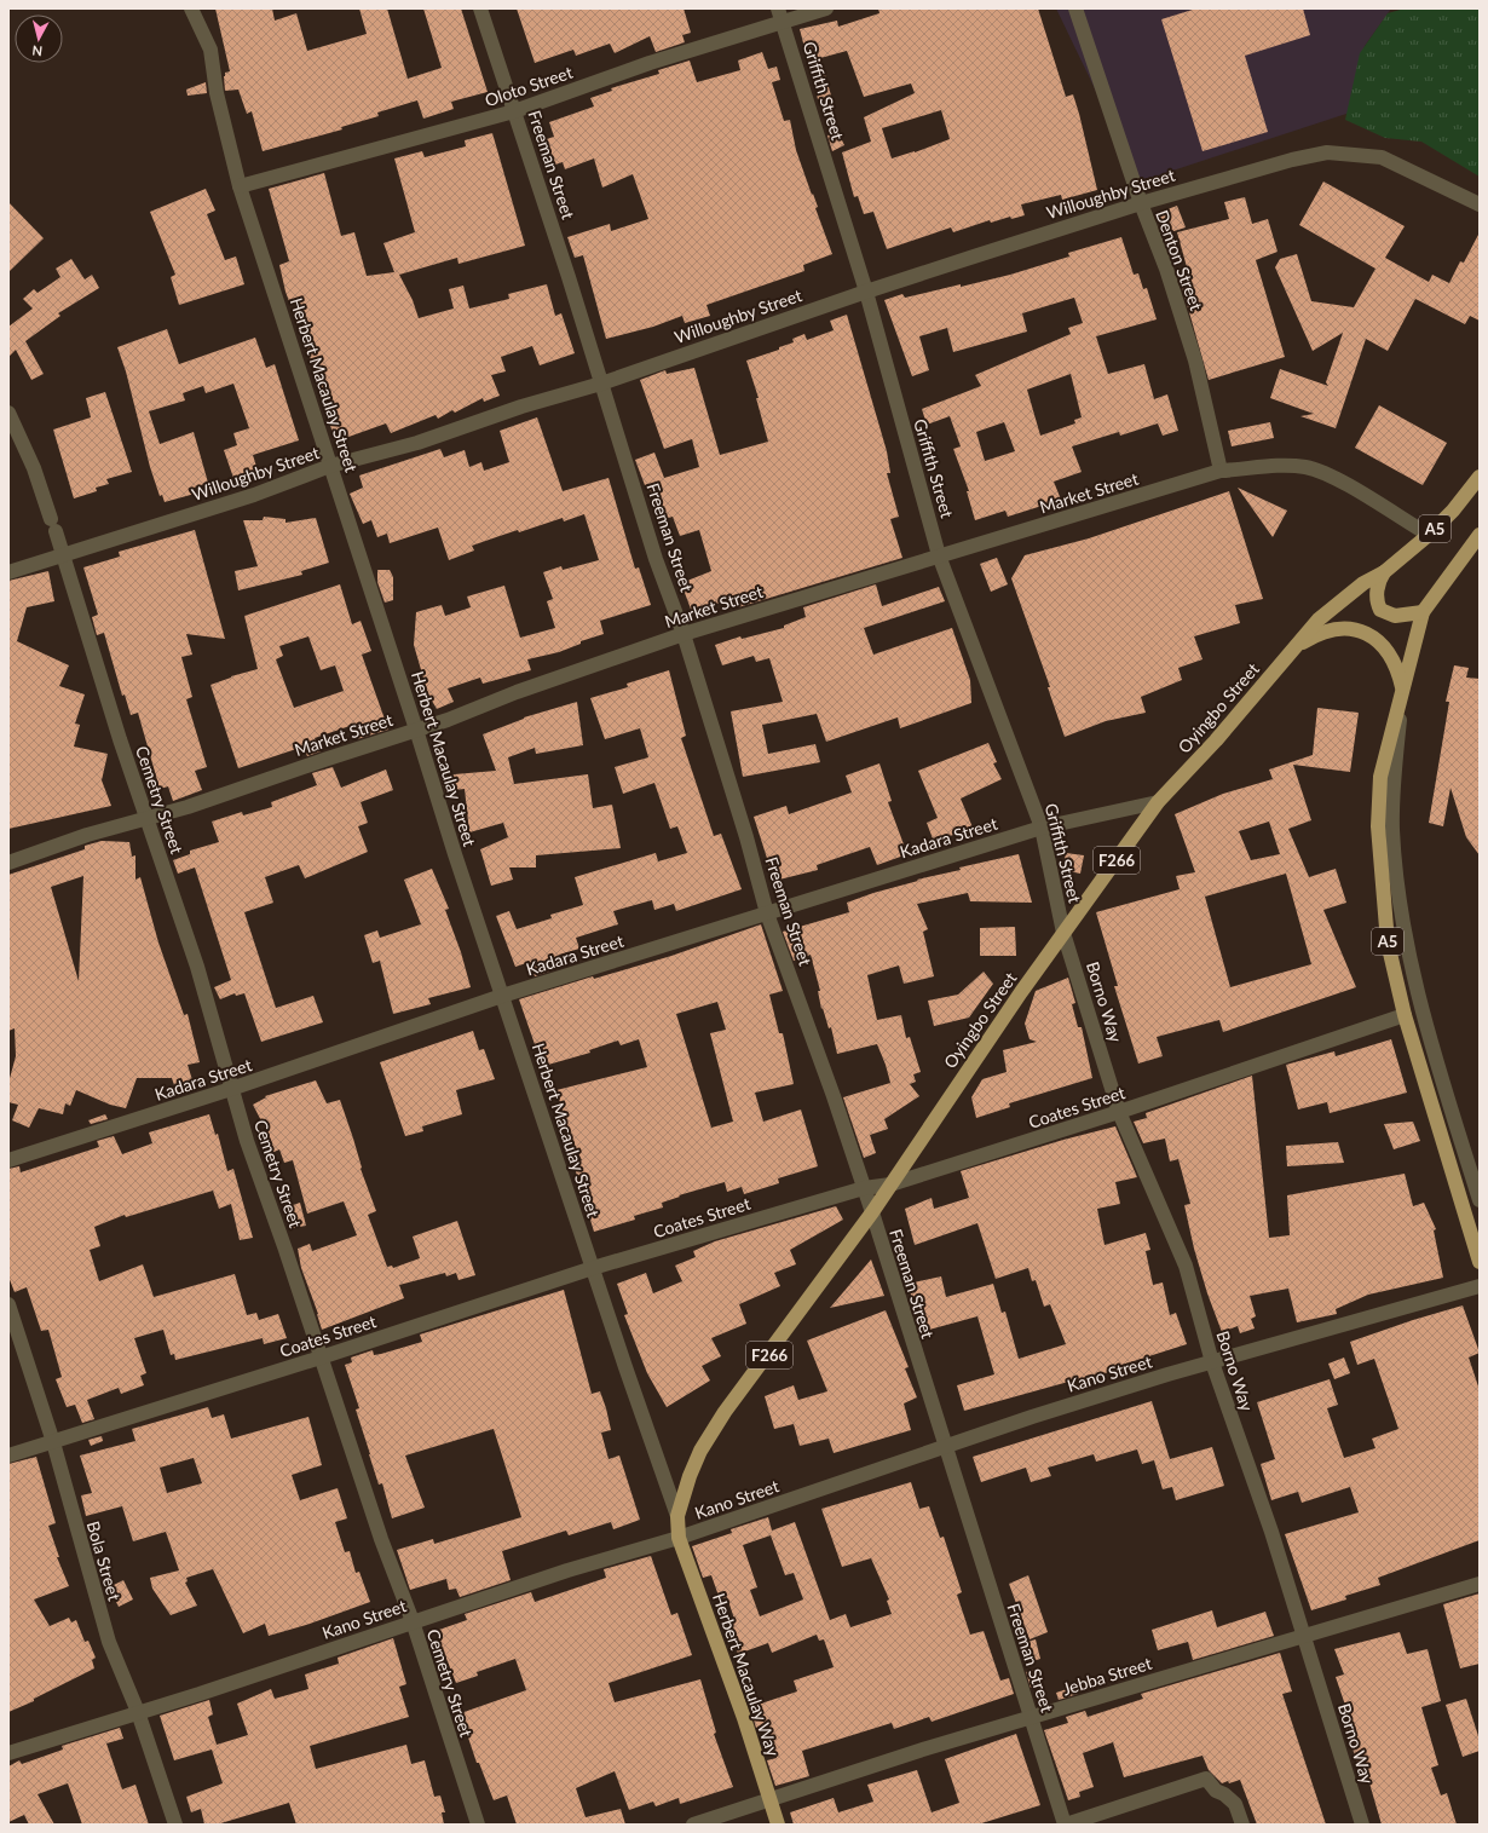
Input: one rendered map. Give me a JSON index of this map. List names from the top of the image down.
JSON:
{
  "streets": {
    "highway": [
      "A5",
      "Oyingbo Street",
      "F266",
      "Herbert Macaulay Way"
    ],
    "street": [
      "Oloto Street",
      "Griffith Street",
      "Freeman Street",
      "Willoughby Street",
      "Denton Street",
      "Herbert Macaulay Street",
      "Market Street",
      "Cemetry Street",
      "Kadara Street",
      "Borno Way",
      "Coates Street",
      "Kano Street",
      "Bola Street",
      "Jebba Street"
    ]
  },
  "crossings": [
    ["Oloto Street", "Griffith Street"],
    ["Oloto Street", "Freeman Street"],
    ["Oloto Street", "Herbert Macaulay Street"],
    ["Griffith Street", "Willoughby Street"],
    ["Griffith Street", "Market Street"],
    ["Griffith Street", "Oyingbo Street"],
    ["Griffith Street", "Kadara Street"],
    ["Griffith Street", "Borno Way"],
    ["Freeman Street", "Willoughby Street"],
    ["Freeman Street", "Market Street"],
    ["Freeman Street", "Oyingbo Street"],
    ["Freeman Street", "Kadara Street"],
    ["Freeman Street", "Coates Street"],
    ["Freeman Street", "Kano Street"],
    ["Freeman Street", "Jebba Street"],
    ["Willoughby Street", "Denton Street"],
    ["Willoughby Street", "Herbert Macaulay Street"],
    ["Willoughby Street", "Cemetry Street"],
    ["Denton Street", "Market Street"],
    ["Herbert Macaulay Street", "Market Street"],
    ["Herbert Macaulay Street", "Oyingbo Street"],
    ["Herbert Macaulay Street", "Kadara Street"],
    ["Herbert Macaulay Street", "Coates Street"],
    ["Market Street", "A5"],
    ["Market Street", "Cemetry Street"],
    ["A5", "Oyingbo Street"],
    ["A5", "F266"],
    ["A5", "Coates Street"],
    ["Oyingbo Street", "Kadara Street"],
    ["Oyingbo Street", "F266"],
    ["Oyingbo Street", "Borno Way"],
    ["Oyingbo Street", "Coates Street"],
    ["Oyingbo Street", "Kano Street"],
    ["Oyingbo Street", "Herbert Macaulay Way"],
    ["Cemetry Street", "Kadara Street"],
    ["Cemetry Street", "Coates Street"],
    ["Cemetry Street", "Kano Street"],
    ["Borno Way", "Coates Street"],
    ["Borno Way", "Kano Street"],
    ["Borno Way", "Jebba Street"],
    ["Coates Street", "Bola Street"],
    ["Kano Street", "Bola Street"],
    ["Kano Street", "Herbert Macaulay Way"],
    ["Herbert Macaulay Way", "Jebba Street"]
  ],
  "north": "bottom"
}
